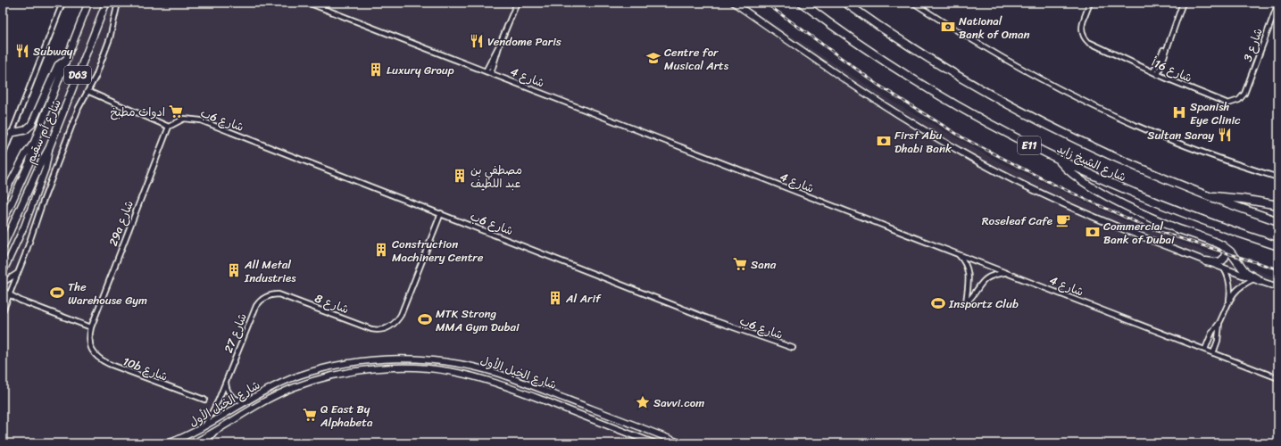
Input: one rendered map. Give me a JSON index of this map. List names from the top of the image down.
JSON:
{
  "streets": {
    "highway": ["E11", "شارع الشيخ زايد"],
    "main road": ["D63", "شارع أم سقيم", "شارع الخيل الأول"],
    "street": [
      "شارع 3",
      "شارع 16أ",
      "شارع 4",
      "شارع 6ب",
      "29a شارع",
      "شارع 8",
      "شارع 27",
      "10b شارع"
    ]
  },
  "crossings": [
    ["شارع 3", "شارع 16أ"],
    ["شارع 6ب", "29a شارع"],
    ["شارع 6ب", "شارع 8"],
    ["29a شارع", "10b شارع"],
    ["شارع 8", "شارع 27"],
    ["شارع 27", "شارع الخيل الأول"]
  ],
  "places": {
    "bank": ["National Bank of Oman", "First Abu Dhabi Bank", "Commercial Bank of Dubai"],
    "restaurant": ["Vendome Paris", "Subway", "Sultan Saray"],
    "school or university": ["Centre for Musical Arts"],
    "building": [
      "Luxury Group",
      "مصطفي بن عبد اللطيف",
      "Construction Machinery Centre",
      "All Metal Industries",
      "Al Arif"
    ],
    "supermarket": ["ادوات مطبخ", "Sana", "Q East By Alphabeta"],
    "hospital": ["Spanish Eye Clinic"],
    "cafe": ["Roseleaf Cafe"],
    "sports": ["The Warehouse Gym", "Insportz Club", "MTK Strong MMA Gym Dubai"],
    "place": ["Savvi.com"]
  }
}
